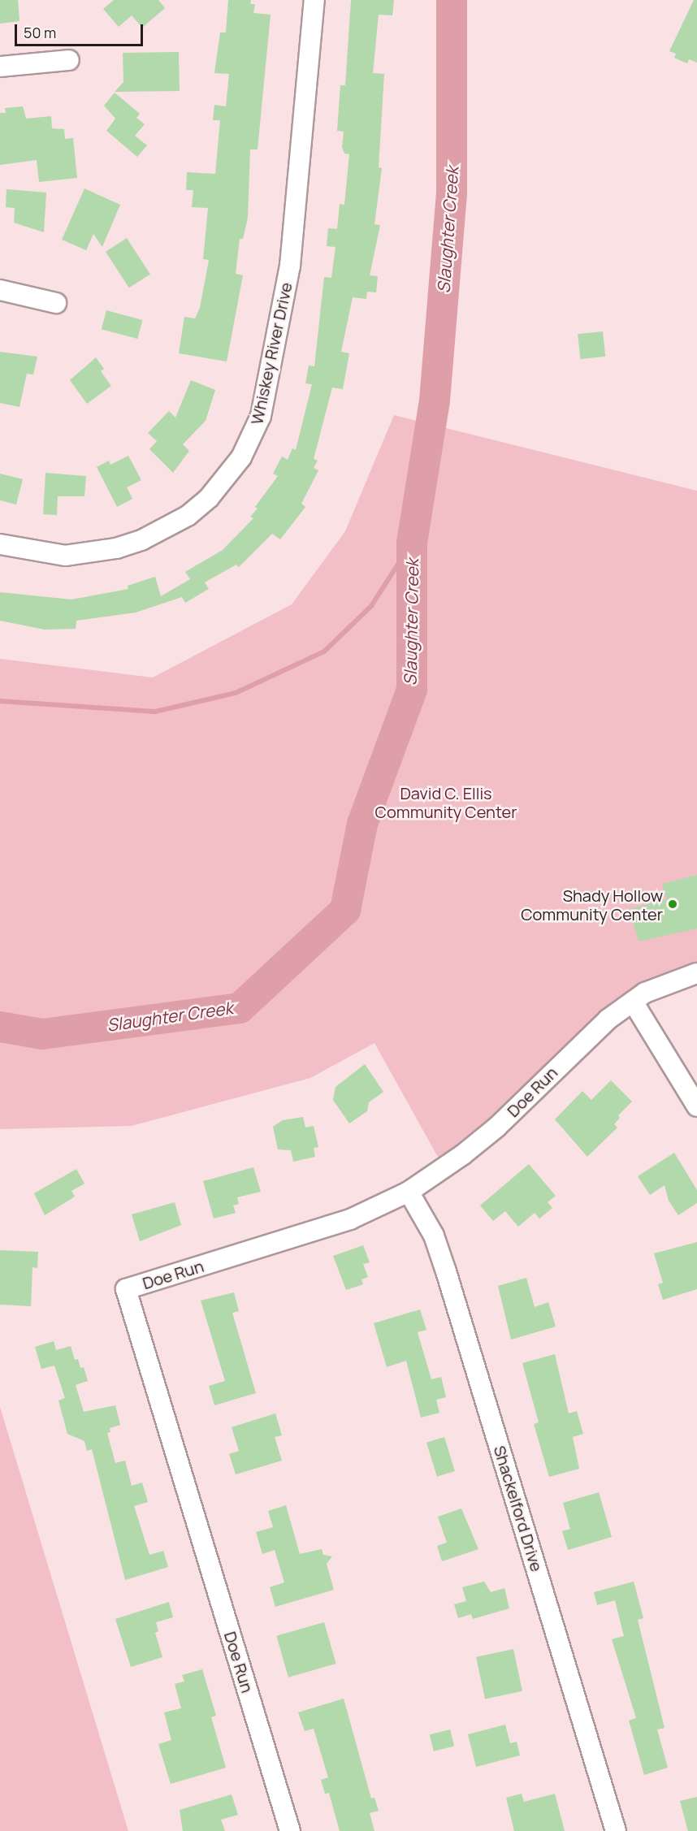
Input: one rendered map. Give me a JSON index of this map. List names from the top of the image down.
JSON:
{
  "streets": {
    "street": ["Whiskey River Drive", "Doe Run", "Shackelford Drive"]
  },
  "crossings": [
    ["Doe Run", "Shackelford Drive"]
  ],
  "water": ["Slaughter Creek"],
  "parks": ["David C. Ellis Community Center"],
  "places": ["Shady Hollow Community Center"],
  "scale_bar": "50 m"
}
